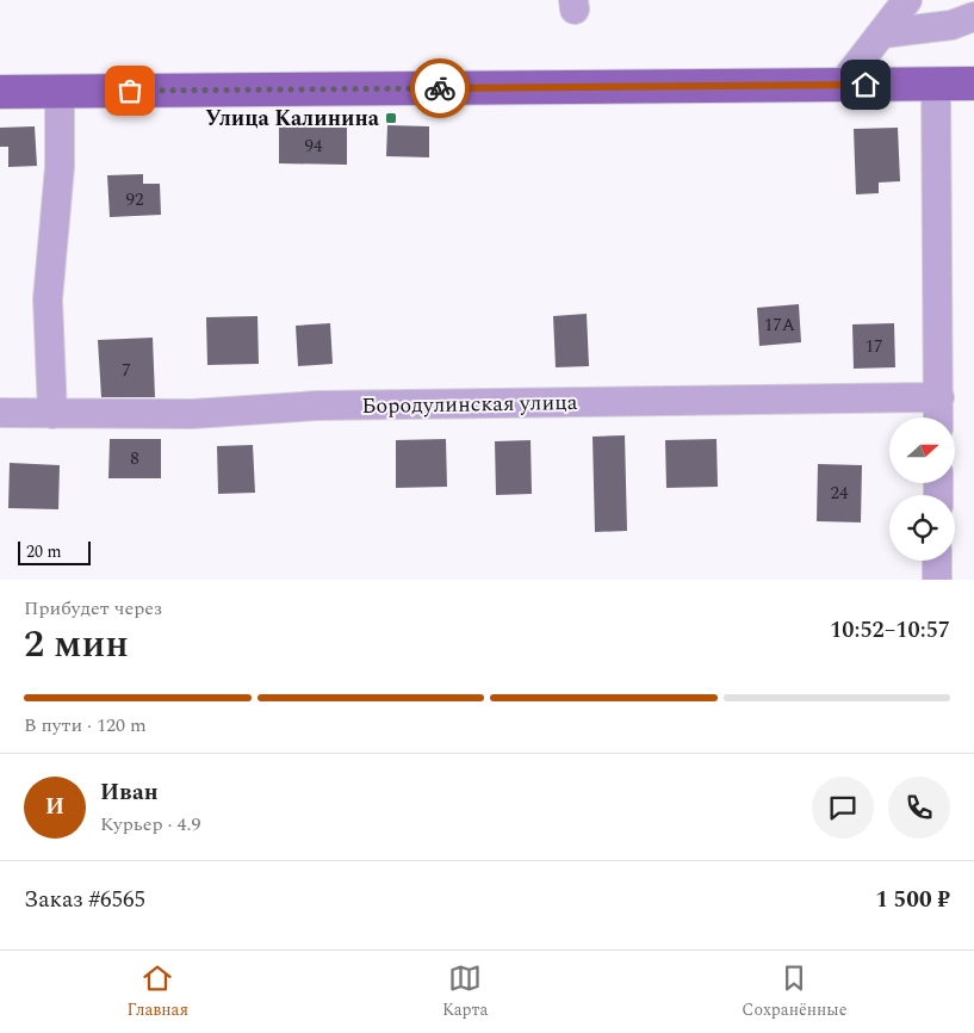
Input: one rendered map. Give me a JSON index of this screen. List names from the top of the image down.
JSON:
{
  "streets": {
    "street": ["Бородулинская улица"]
  },
  "places": {
    "transit": ["Улица Калинина"]
  },
  "house_numbers": [
    "94",
    "92",
    "17А",
    "17",
    "7",
    "8",
    "24"
  ],
  "scale_bar": "20 m",
  "north": "right",
  "page": {
    "scale": "20 m",
    "heading": ["2 мин", "Прибудет через", "10:52–10:57"],
    "panel": [
      "Иван",
      "Курьер · 4.9",
      "Заказ #6565",
      "1 500 ₽"
    ],
    "bar": "В пути · 120 m",
    "round": "И",
    "tabs": ["Главная", "Карта", "Сохранённые"]
  }
}
